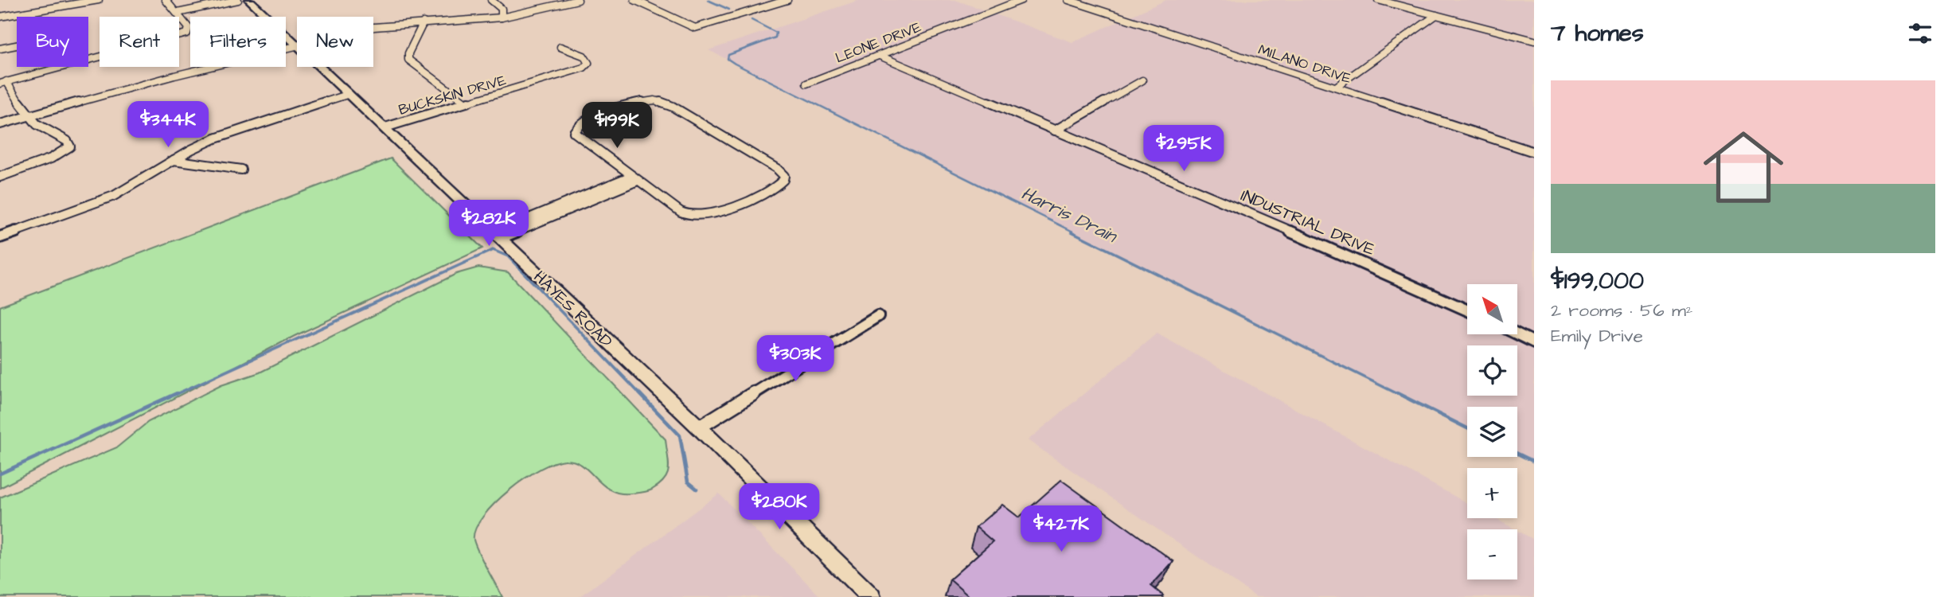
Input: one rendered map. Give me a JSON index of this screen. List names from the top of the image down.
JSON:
{
  "streets": {
    "street": [
      "LEONE DRIVE",
      "MILANO DRIVE",
      "BUCKSKIN DRIVE",
      "INDUSTRIAL DRIVE",
      "HAYES ROAD"
    ]
  },
  "crossings": [
    ["LEONE DRIVE", "INDUSTRIAL DRIVE"],
    ["BUCKSKIN DRIVE", "HAYES ROAD"]
  ],
  "water": ["Harris Drain"],
  "north": "top left",
  "page": {
    "heading": "7 homes",
    "chip": [
      "Buy",
      "Rent",
      "Filters",
      "New"
    ],
    "list": [
      {
        "name": "$199,000",
        "note": "2 rooms · 56 m² · Emily Drive"
      }
    ],
    "price": [
      "$344K",
      "$199K",
      "$295K",
      "$282K",
      "$303K",
      "$280K",
      "$427K"
    ],
    "map_buttons": ["+", "−"]
  }
}
